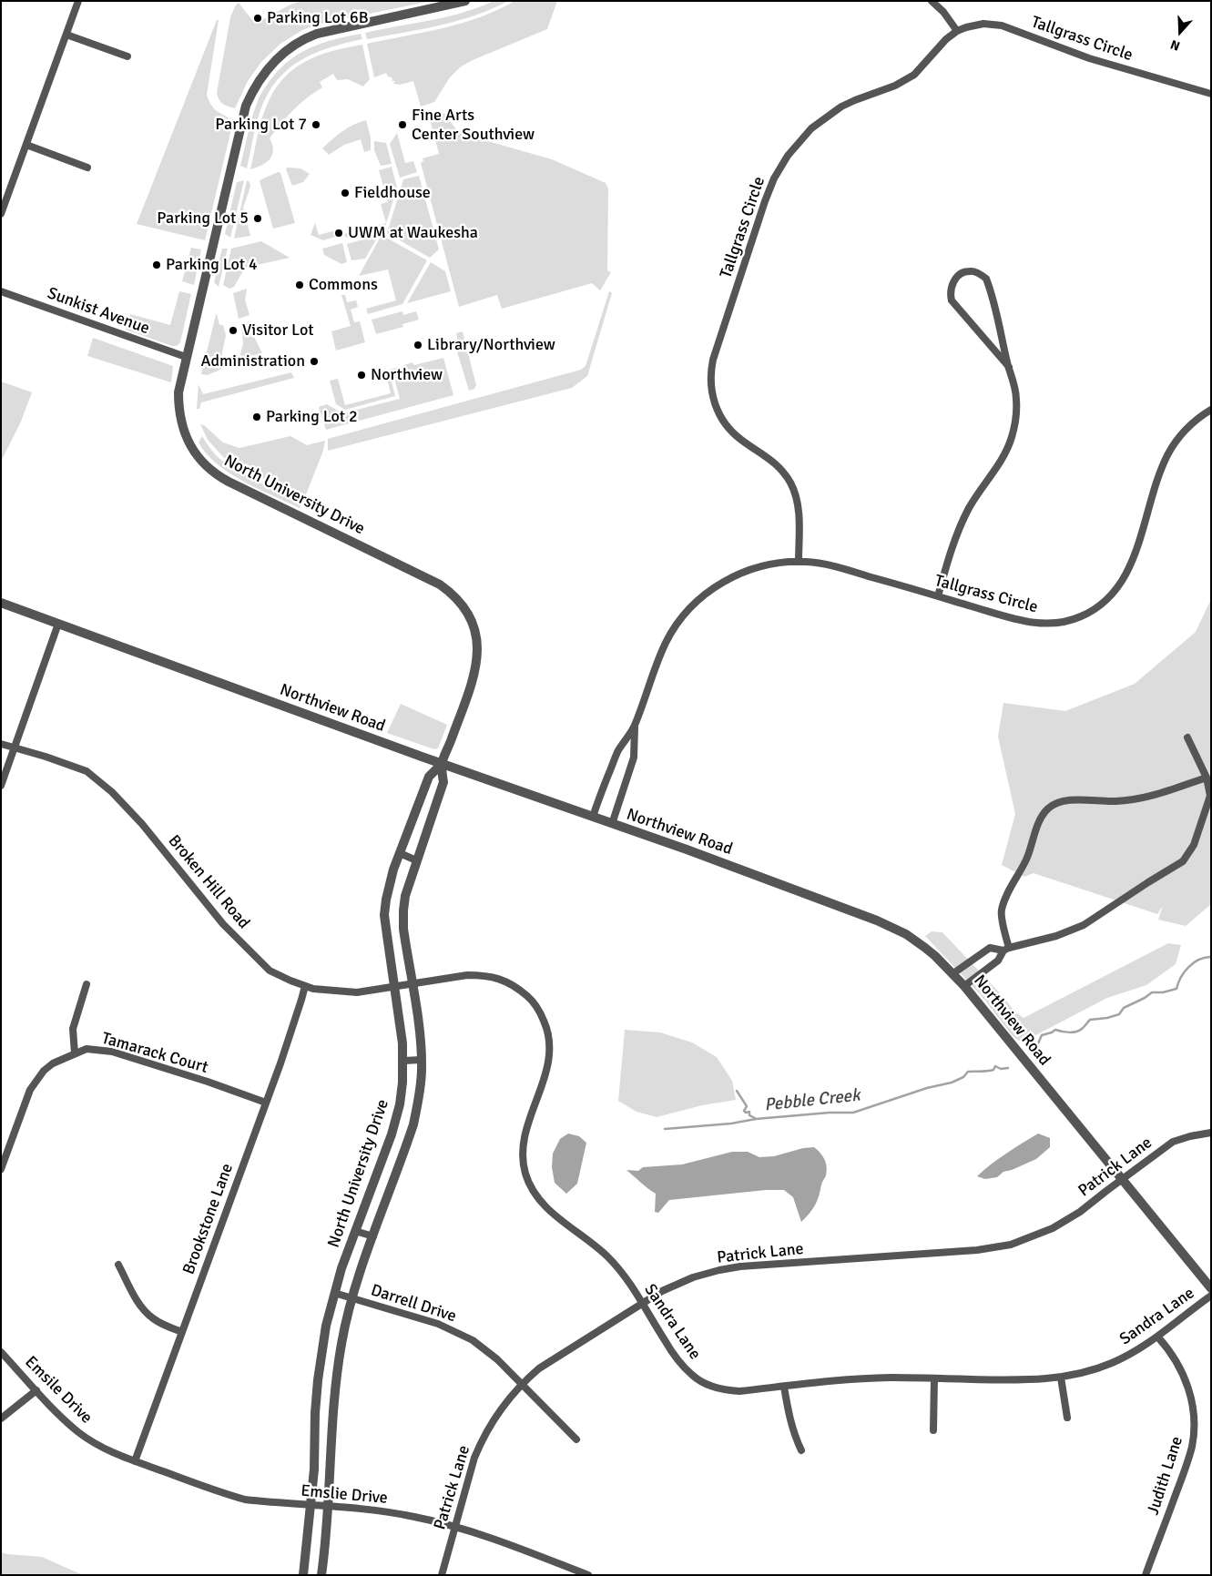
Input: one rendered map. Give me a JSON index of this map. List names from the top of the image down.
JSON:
{
  "streets": {
    "street": [
      "Tallgrass Circle",
      "Sunkist Avenue",
      "North University Drive",
      "Northview Road",
      "Broken Hill Road",
      "Tamarack Court",
      "Patrick Lane",
      "Brookstone Lane",
      "Darrell Drive",
      "Sandra Lane",
      "Emsile Drive",
      "Judith Lane",
      "Emslie Drive"
    ]
  },
  "crossings": [
    ["Tallgrass Circle", "Northview Road"],
    ["Sunkist Avenue", "North University Drive"],
    ["North University Drive", "Northview Road"],
    ["North University Drive", "Broken Hill Road"],
    ["North University Drive", "Darrell Drive"],
    ["North University Drive", "Sandra Lane"],
    ["North University Drive", "Emslie Drive"],
    ["Northview Road", "Patrick Lane"],
    ["Broken Hill Road", "Brookstone Lane"],
    ["Broken Hill Road", "Sandra Lane"],
    ["Tamarack Court", "Brookstone Lane"],
    ["Patrick Lane", "Darrell Drive"],
    ["Patrick Lane", "Sandra Lane"],
    ["Patrick Lane", "Emslie Drive"],
    ["Brookstone Lane", "Emslie Drive"],
    ["Sandra Lane", "Judith Lane"],
    ["Emsile Drive", "Emslie Drive"]
  ],
  "water": ["Pebble Creek"],
  "places": [
    "Parking Lot 6B",
    "Parking Lot 7",
    "Fine Arts Center Southview",
    "Fieldhouse",
    "Parking Lot 5",
    "UWM at Waukesha",
    "Parking Lot 4",
    "Commons",
    "Visitor Lot",
    "Library/Northview",
    "Administration",
    "Northview",
    "Parking Lot 2"
  ],
  "north": "bottom"
}
